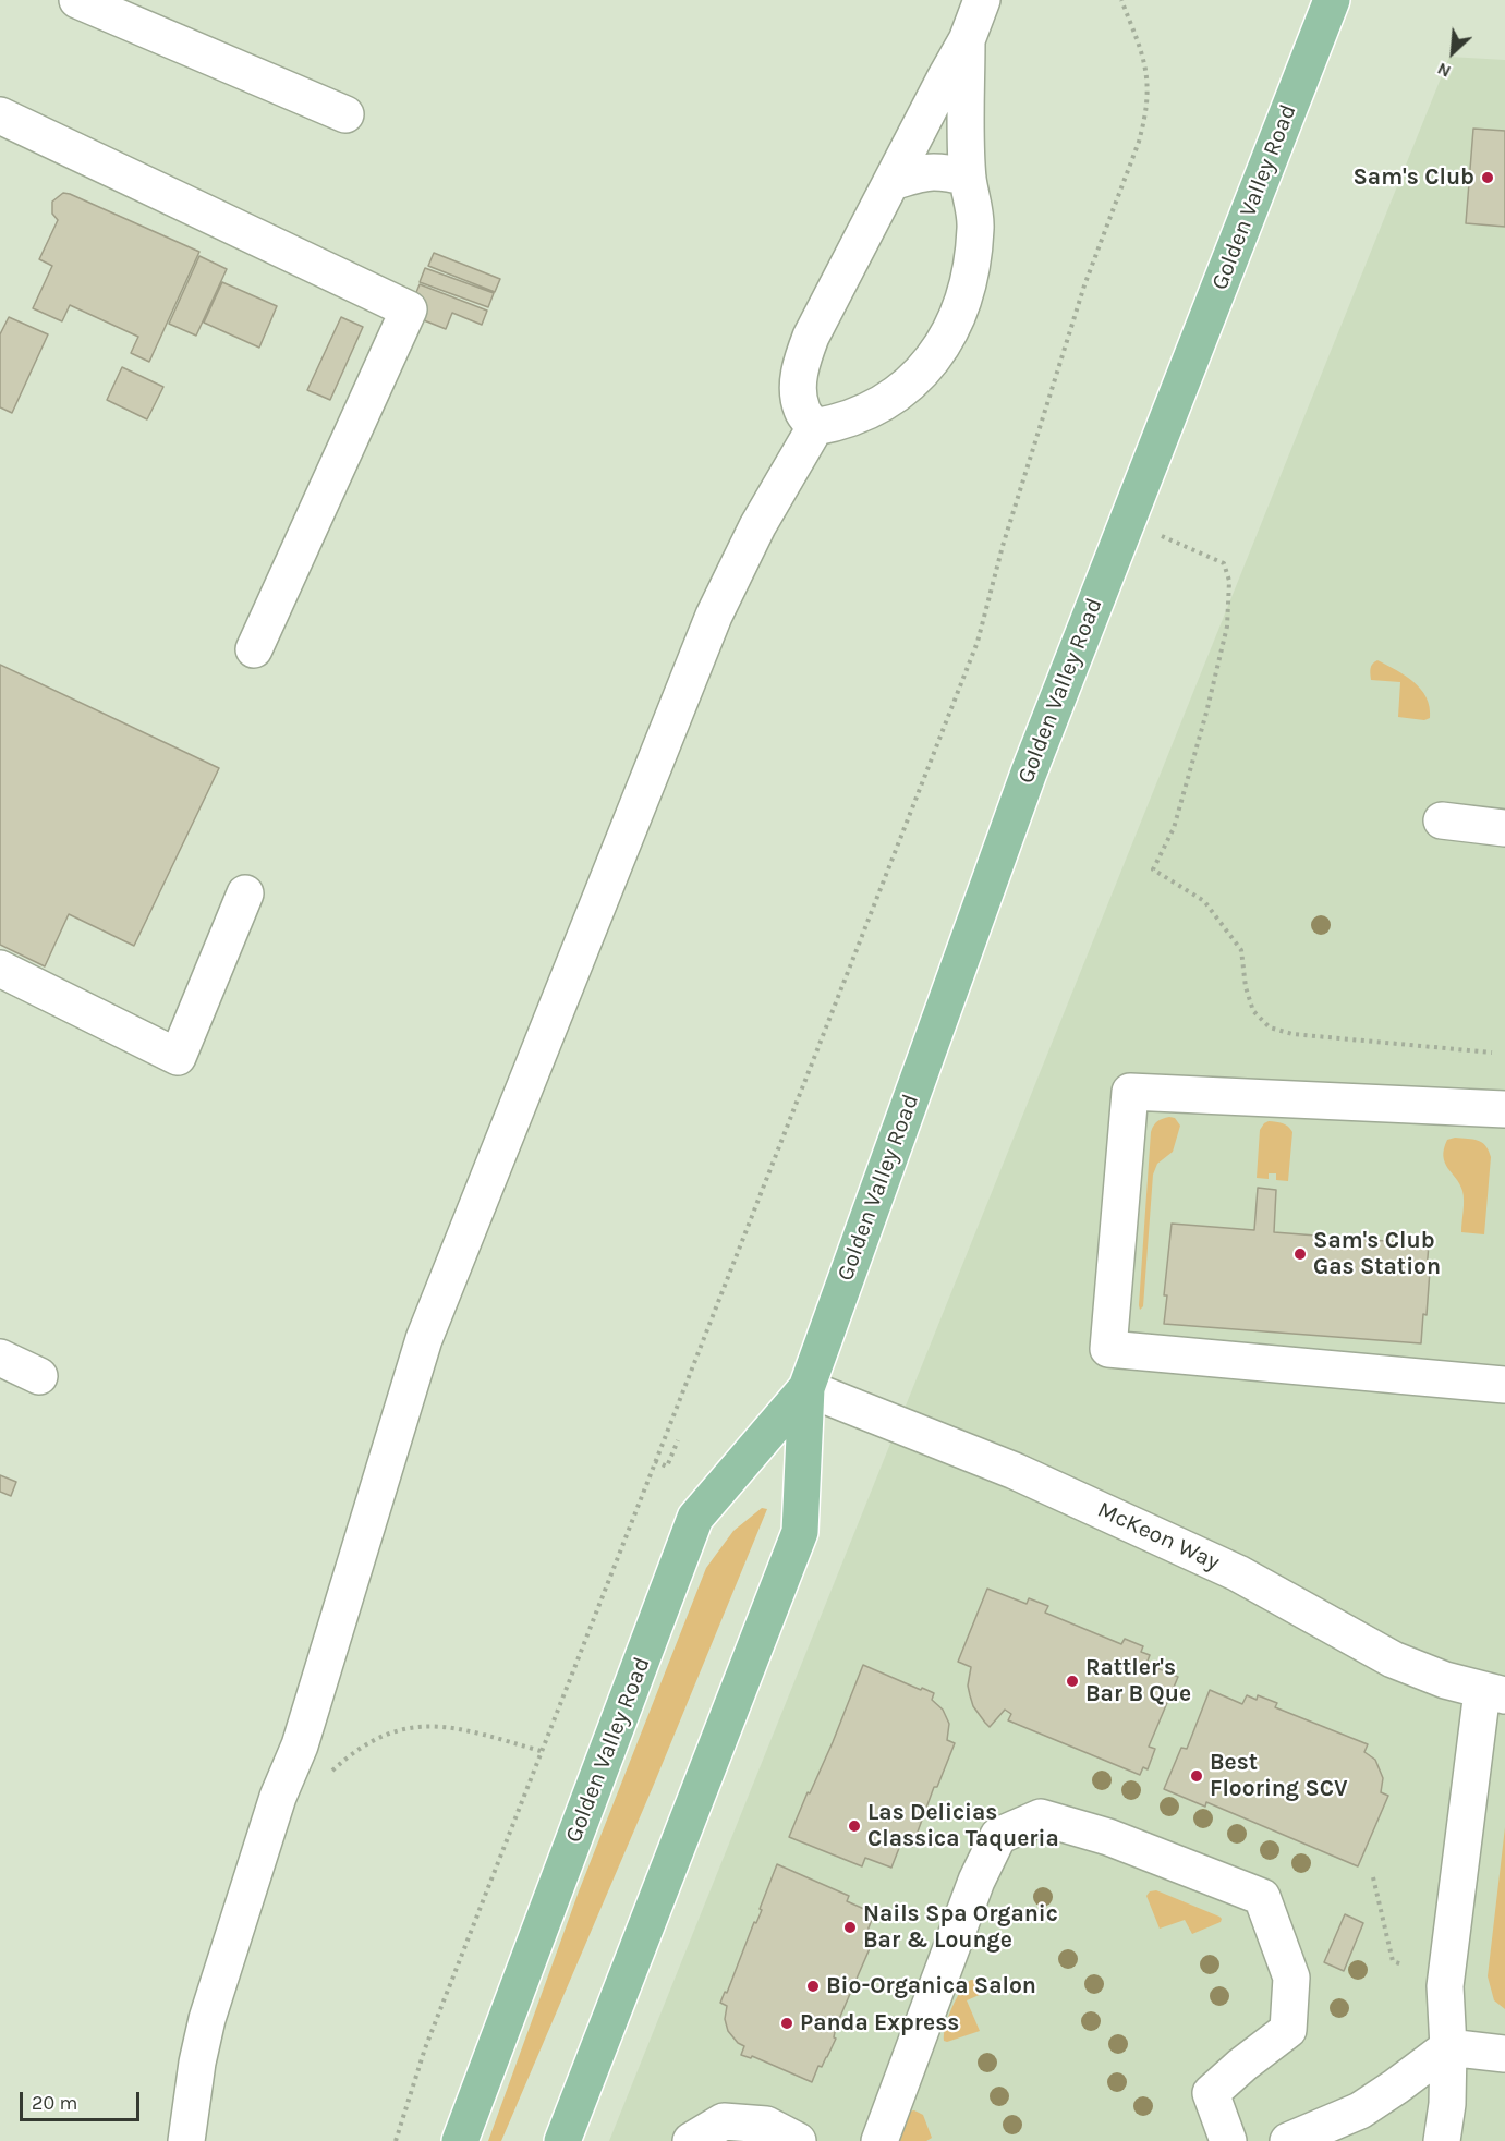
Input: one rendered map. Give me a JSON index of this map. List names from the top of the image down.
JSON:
{
  "streets": {
    "main road": ["Golden Valley Road"],
    "street": ["McKeon Way"]
  },
  "crossings": [
    ["Golden Valley Road", "McKeon Way"]
  ],
  "places": [
    "Sam's Club",
    "Sam's Club Gas Station",
    "Rattler's Bar B Que",
    "Best Flooring SCV",
    "Las Delicias Classica Taqueria",
    "Nails Spa Organic Bar & Lounge",
    "Bio-Organica Salon",
    "Panda Express"
  ],
  "scale_bar": "20 m",
  "north": "bottom left"
}
